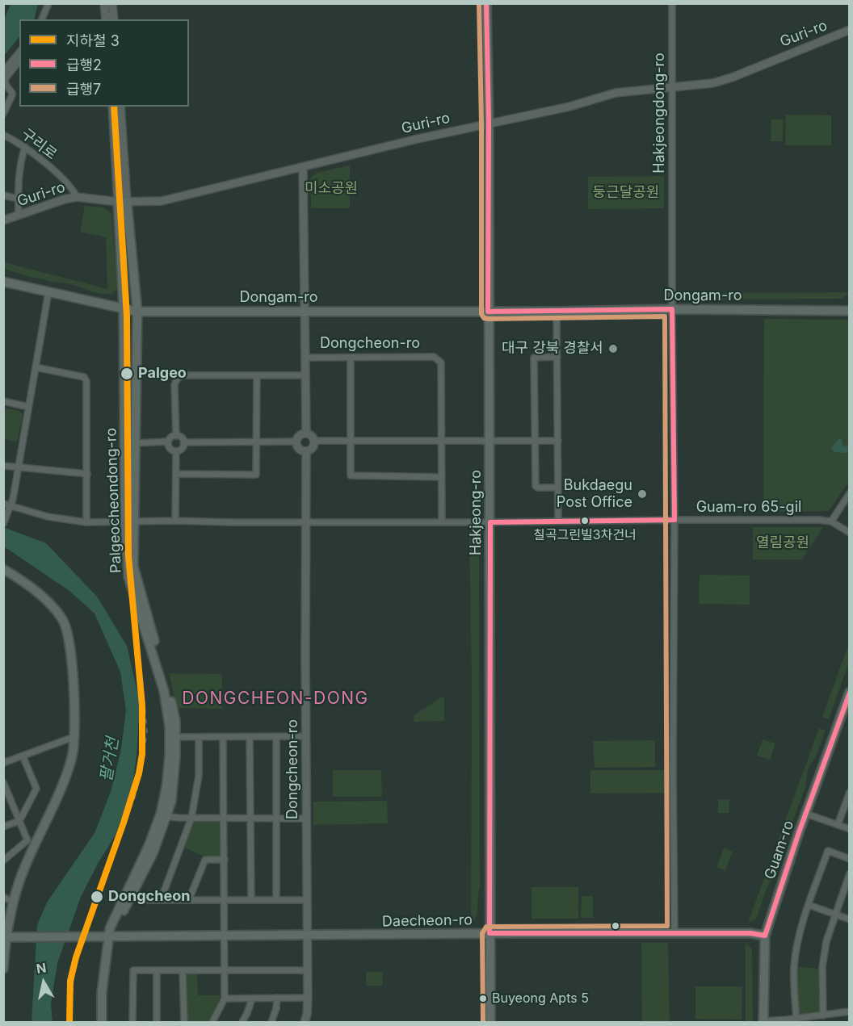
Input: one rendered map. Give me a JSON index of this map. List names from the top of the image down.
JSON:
{
  "streets": {
    "main road": [
      "Dongam-ro",
      "Palgeocheondong-ro",
      "Hakjeong-ro",
      "Guam-ro",
      "Daecheon-ro"
    ],
    "street": [
      "Guri-ro",
      "Hakjeongdong-ro",
      "구리로",
      "Dongcheon-ro",
      "Guam-ro 65-gil"
    ]
  },
  "crossings": [
    ["Guri-ro", "Hakjeongdong-ro"],
    ["Guri-ro", "구리로"],
    ["Guri-ro", "Dongcheon-ro"],
    ["Guri-ro", "Palgeocheondong-ro"],
    ["Guri-ro", "Hakjeong-ro"],
    ["Hakjeongdong-ro", "Dongam-ro"],
    ["Hakjeongdong-ro", "Guam-ro 65-gil"],
    ["Hakjeongdong-ro", "Daecheon-ro"],
    ["Dongam-ro", "Dongcheon-ro"],
    ["Dongam-ro", "Palgeocheondong-ro"],
    ["Dongam-ro", "Hakjeong-ro"],
    ["Dongcheon-ro", "Guam-ro 65-gil"],
    ["Dongcheon-ro", "Daecheon-ro"],
    ["Palgeocheondong-ro", "Guam-ro 65-gil"],
    ["Palgeocheondong-ro", "Daecheon-ro"],
    ["Guam-ro 65-gil", "Hakjeong-ro"],
    ["Hakjeong-ro", "Daecheon-ro"],
    ["Guam-ro", "Daecheon-ro"]
  ],
  "districts": ["DONGCHEON-DONG"],
  "water": ["팔거천"],
  "parks": ["미소공원", "둥근달공원", "열림공원"],
  "places": [
    "대구 강북 경찰서",
    "Palgeo",
    "Bukdaegu Post Office",
    "칠곡그린빌3차건너",
    "Dongcheon",
    "Buyeong Apts 5"
  ],
  "lines": ["transit line 급행2", "transit line 급행7", "metro line 3"],
  "legend": ["지하철 3", "급행2", "급행7"],
  "north": "top"
}
